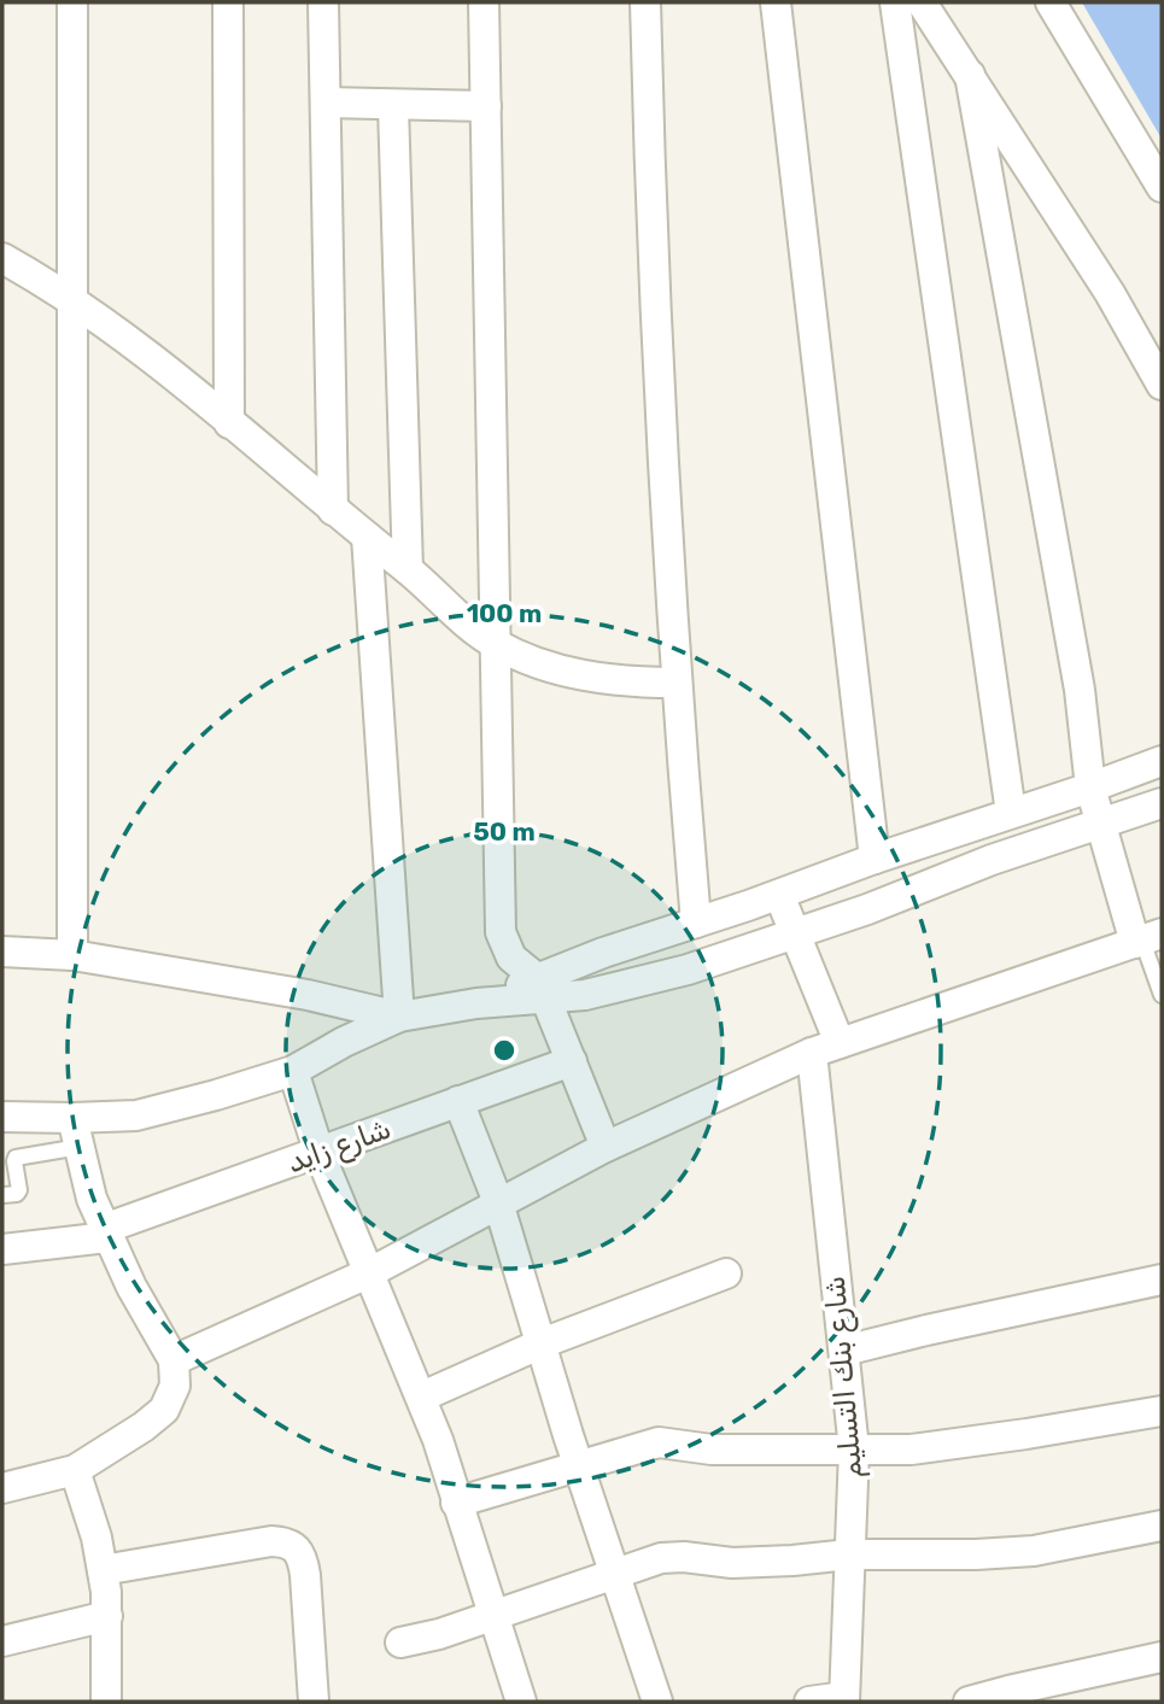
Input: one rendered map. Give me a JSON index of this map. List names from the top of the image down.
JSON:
{
  "streets": {
    "street": ["شارع زايد", "شارع بنك التسليم"]
  },
  "rings": ["100 m", "50 m"]
}
